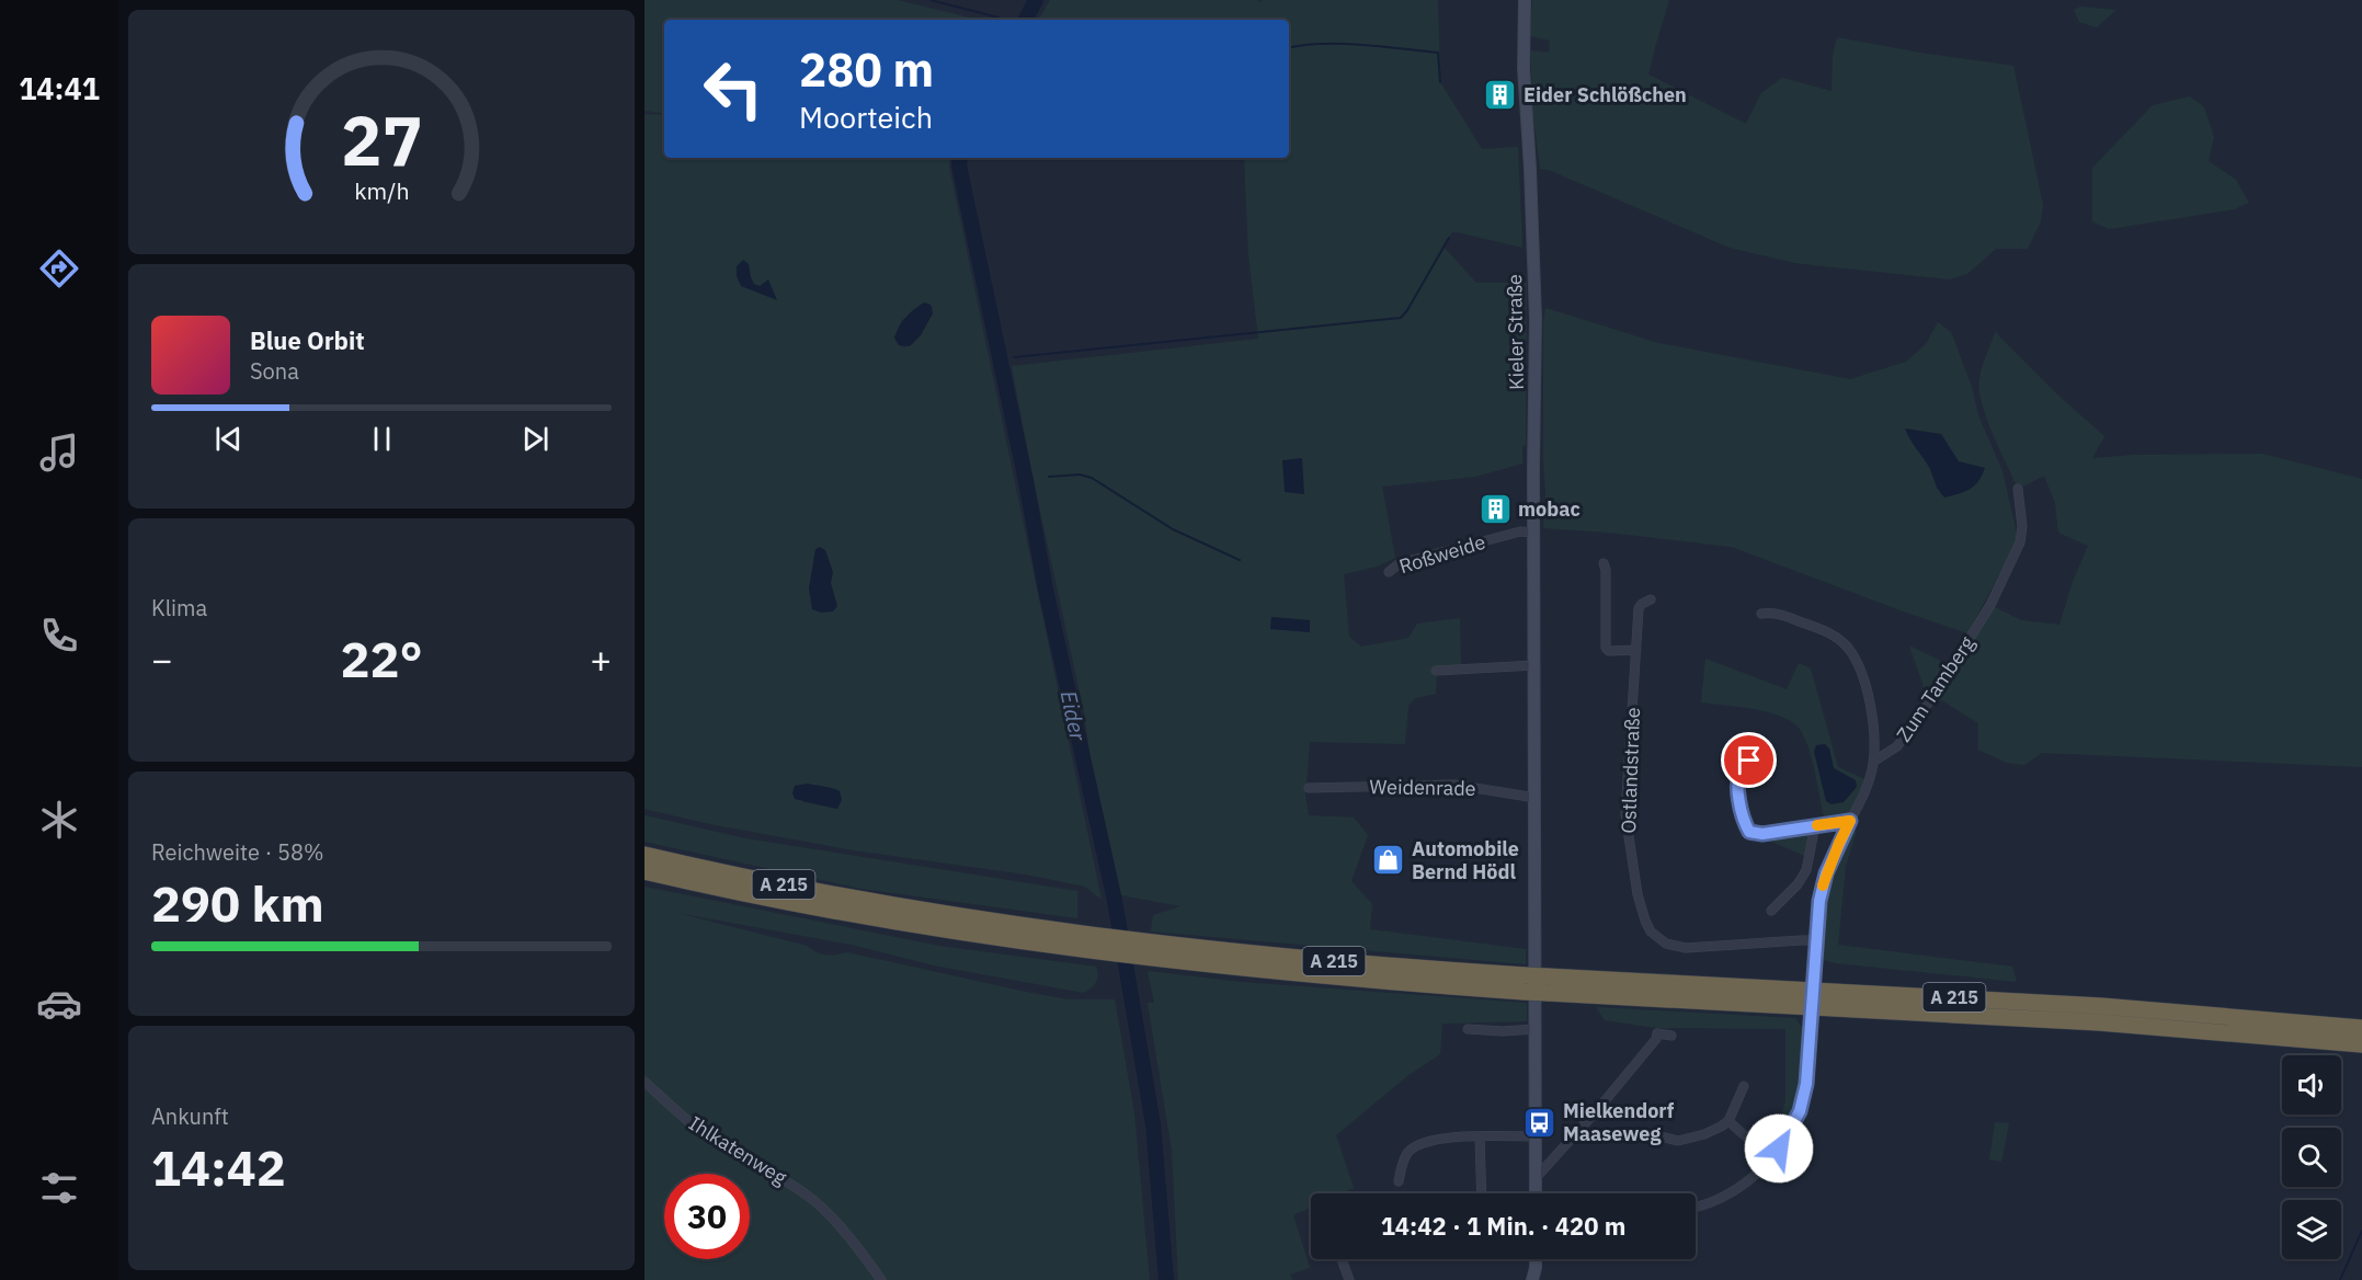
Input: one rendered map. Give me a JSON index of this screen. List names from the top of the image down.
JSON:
{
  "streets": {
    "highway": ["A 215"],
    "street": [
      "Kieler Straße",
      "Roßweide",
      "Zum Tamberg",
      "Ostlandstraße",
      "Weidenrade",
      "Ihlkatenweg"
    ]
  },
  "crossings": [
    ["Kieler Straße", "Roßweide"],
    ["Kieler Straße", "Weidenrade"]
  ],
  "water": ["Eider"],
  "places": {
    "building": ["Eider Schlößchen", "mobac"],
    "shop": ["Automobile Bernd Hödl"],
    "bus stop": ["Mielkendorf Maaseweg"]
  },
  "page": {
    "tabs": "14:41",
    "turn": ["280 m", "Moorteich"],
    "song": ["Blue Orbit", "Sona"],
    "tile": [
      "Klima",
      ["Reichweite · 58%", "290 km"],
      ["Ankunft", "14:42"]
    ],
    "heat": ["−", "22°", "+"],
    "limit": "30",
    "trip": "14:42 · 1 Min. · 420 m",
    "gauge": ["27", "km/h"]
  }
}
